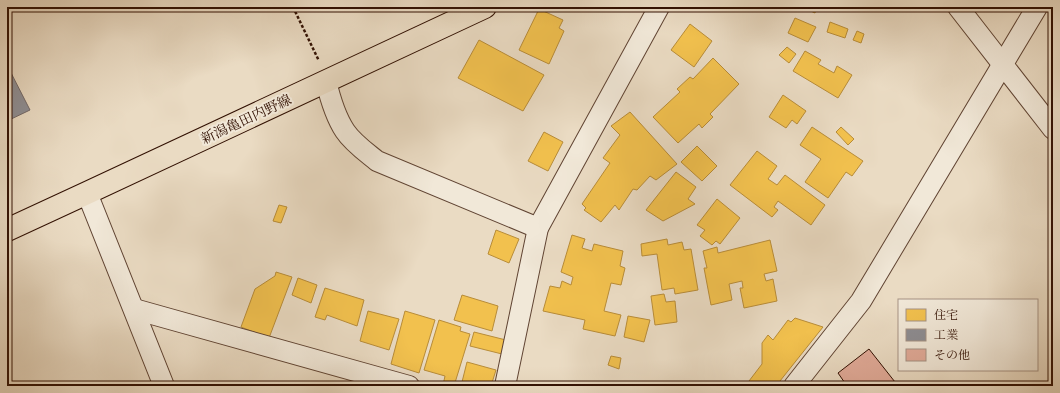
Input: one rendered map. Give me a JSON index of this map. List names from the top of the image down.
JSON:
{
  "streets": {
    "main road": ["新潟亀田内野線"]
  },
  "legend": ["住宅", "工業", "その他"]
}
